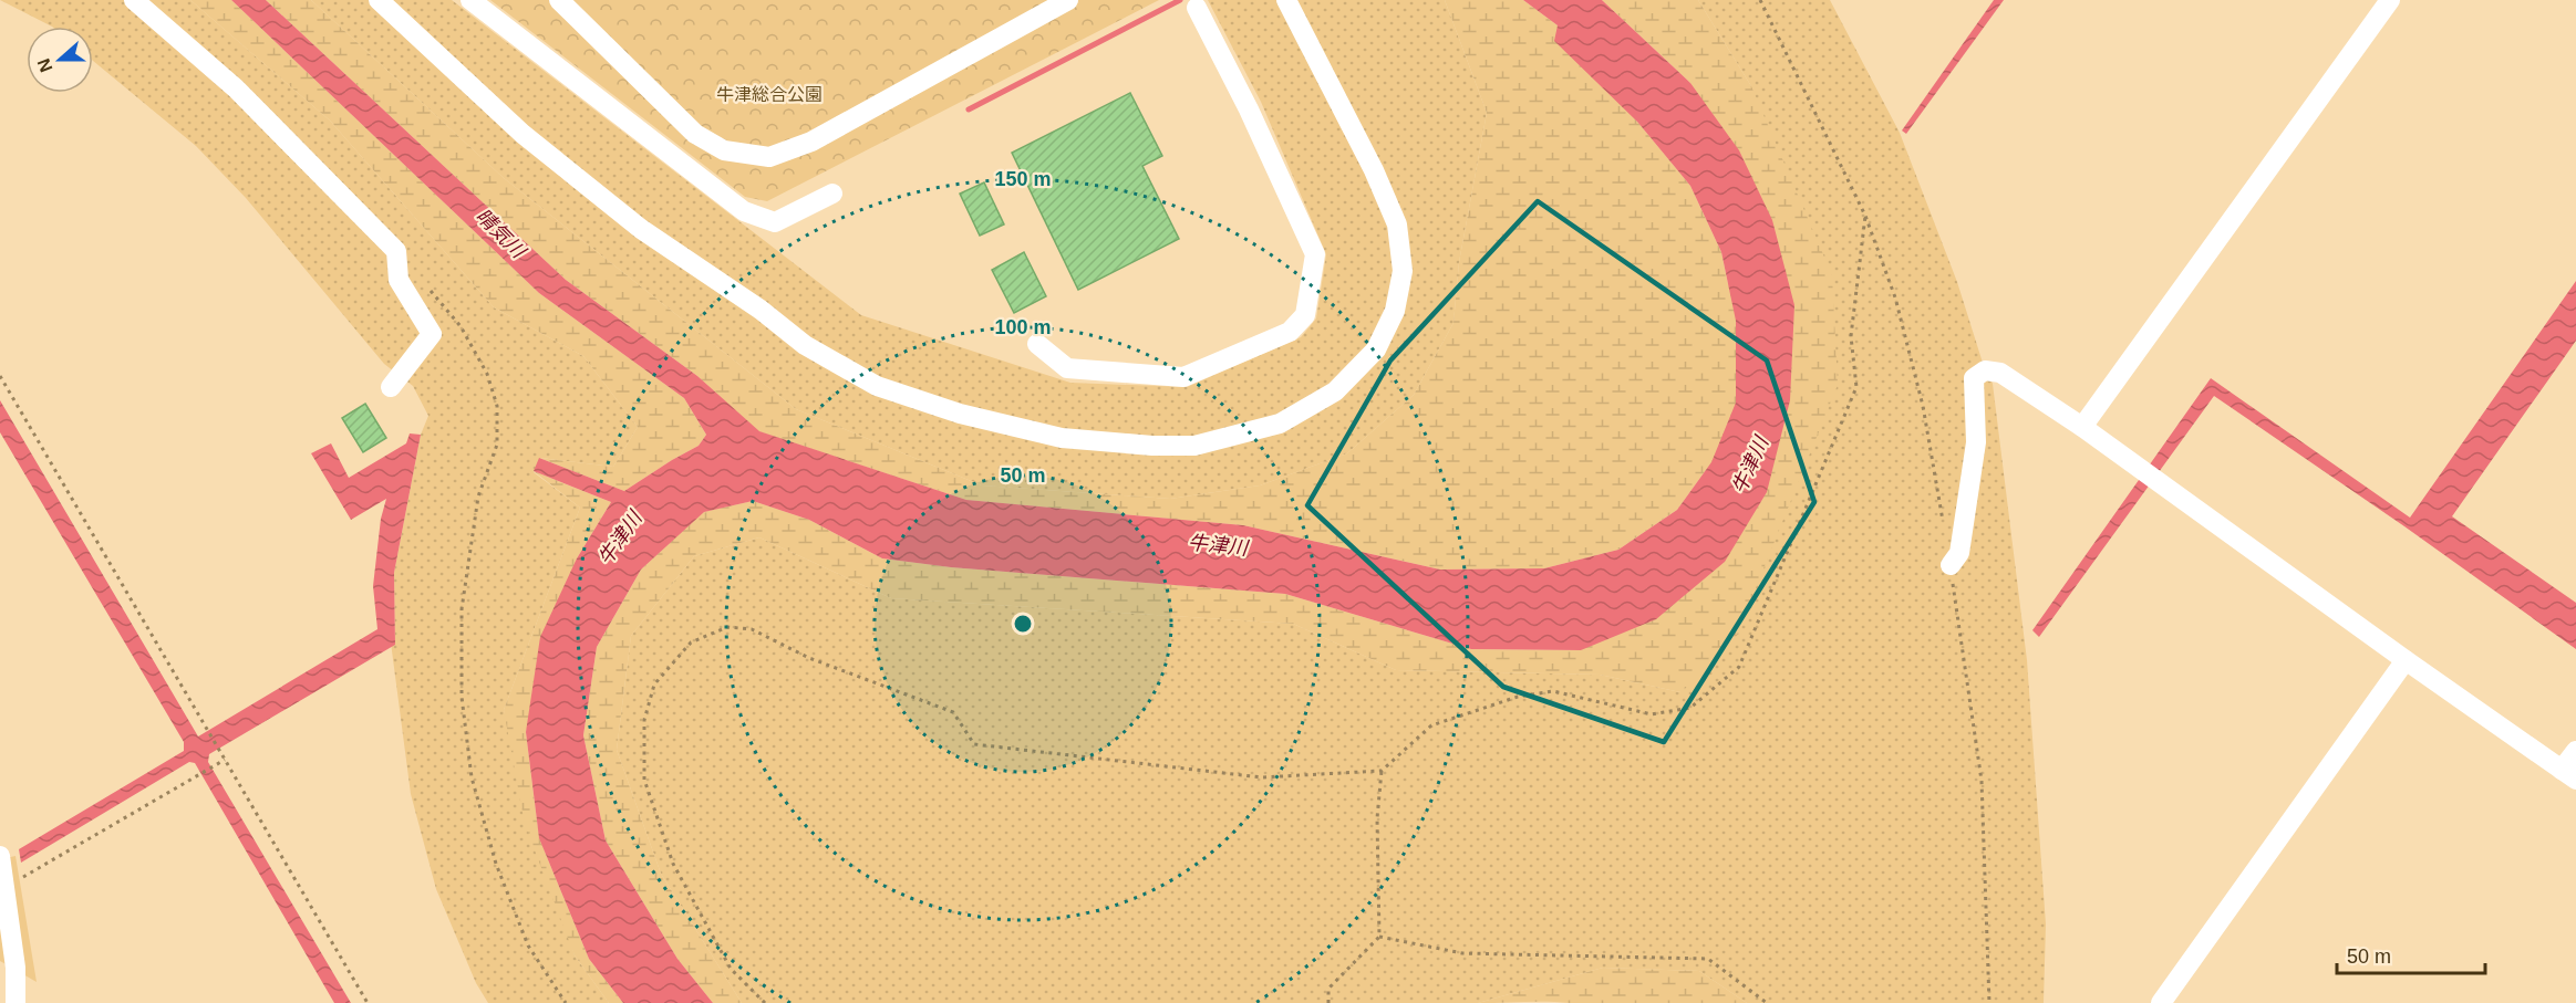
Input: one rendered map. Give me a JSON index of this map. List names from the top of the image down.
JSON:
{
  "water": ["晴気川", "牛津川"],
  "parks": ["牛津総合公園"],
  "scale_bar": "50 m",
  "north": "left",
  "rings": ["150 m", "100 m", "50 m"]
}
